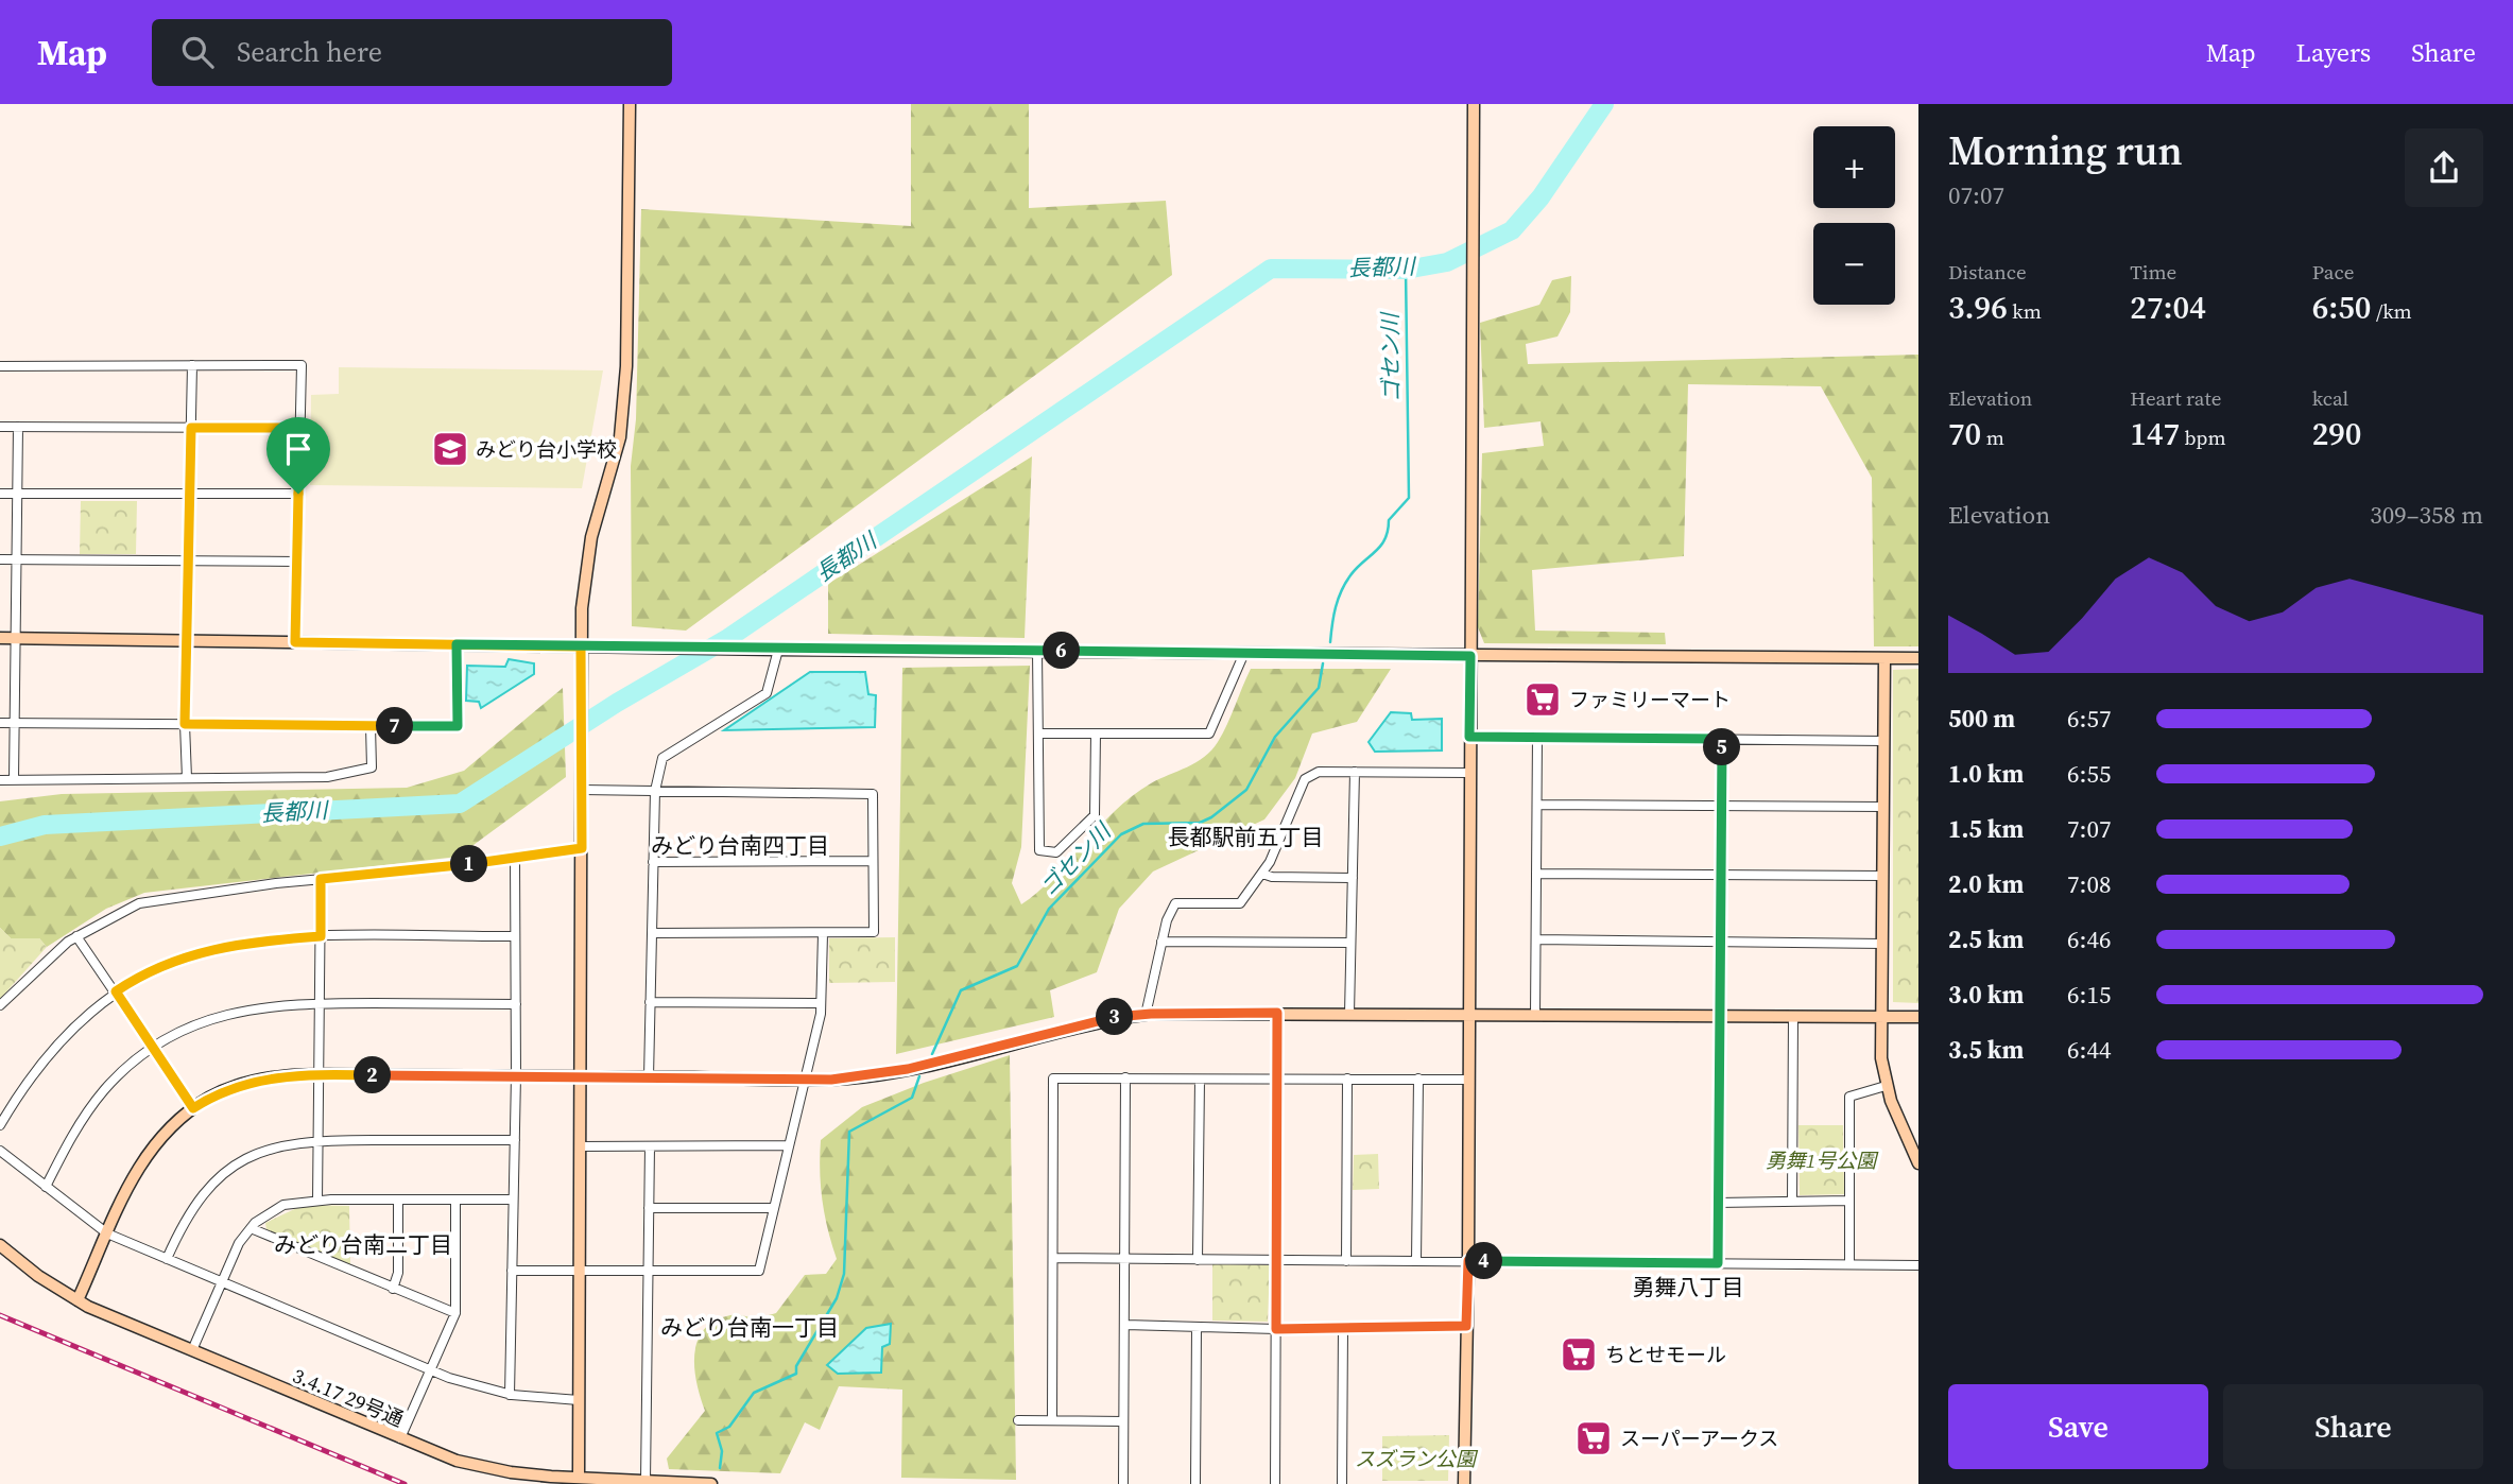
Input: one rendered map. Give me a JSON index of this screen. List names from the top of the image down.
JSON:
{
  "streets": {
    "street": ["3.4.17 29号通"]
  },
  "districts": [
    "長都駅前五丁目",
    "みどり台南四丁目",
    "みどり台南二丁目",
    "勇舞八丁目",
    "みどり台南一丁目"
  ],
  "water": ["長都川", "ゴセン川"],
  "parks": ["勇舞1号公園", "スズラン公園"],
  "places": {
    "school or university": ["みどり台小学校"],
    "supermarket": ["ファミリーマート", "ちとせモール", "スーパーアークス"]
  },
  "page": {
    "header": "Map",
    "search": "Search here",
    "nav": ["Map", "Layers", "Share"],
    "heading": ["Morning run", "07:07"],
    "map_buttons": ["+", "−"],
    "stats": [
      ["Distance", "3.96 km"],
      ["Time", "27:04"],
      ["Pace", "6:50 /km"],
      ["Elevation", "70 m"],
      ["Heart rate", "147 bpm"],
      ["kcal", "290"]
    ],
    "chart": ["Elevation", "309–358 m"],
    "pins": [
      "6",
      "7",
      "5",
      "1",
      "3",
      "2",
      "4"
    ],
    "list": [
      {
        "name": "500 m",
        "note": "6:57"
      },
      {
        "name": "1.0 km",
        "note": "6:55"
      },
      {
        "name": "1.5 km",
        "note": "7:07"
      },
      {
        "name": "2.0 km",
        "note": "7:08"
      },
      {
        "name": "2.5 km",
        "note": "6:46"
      },
      {
        "name": "3.0 km",
        "note": "6:15"
      },
      {
        "name": "3.5 km",
        "note": "6:44"
      }
    ],
    "buttons": ["Save", "Share"]
  }
}
